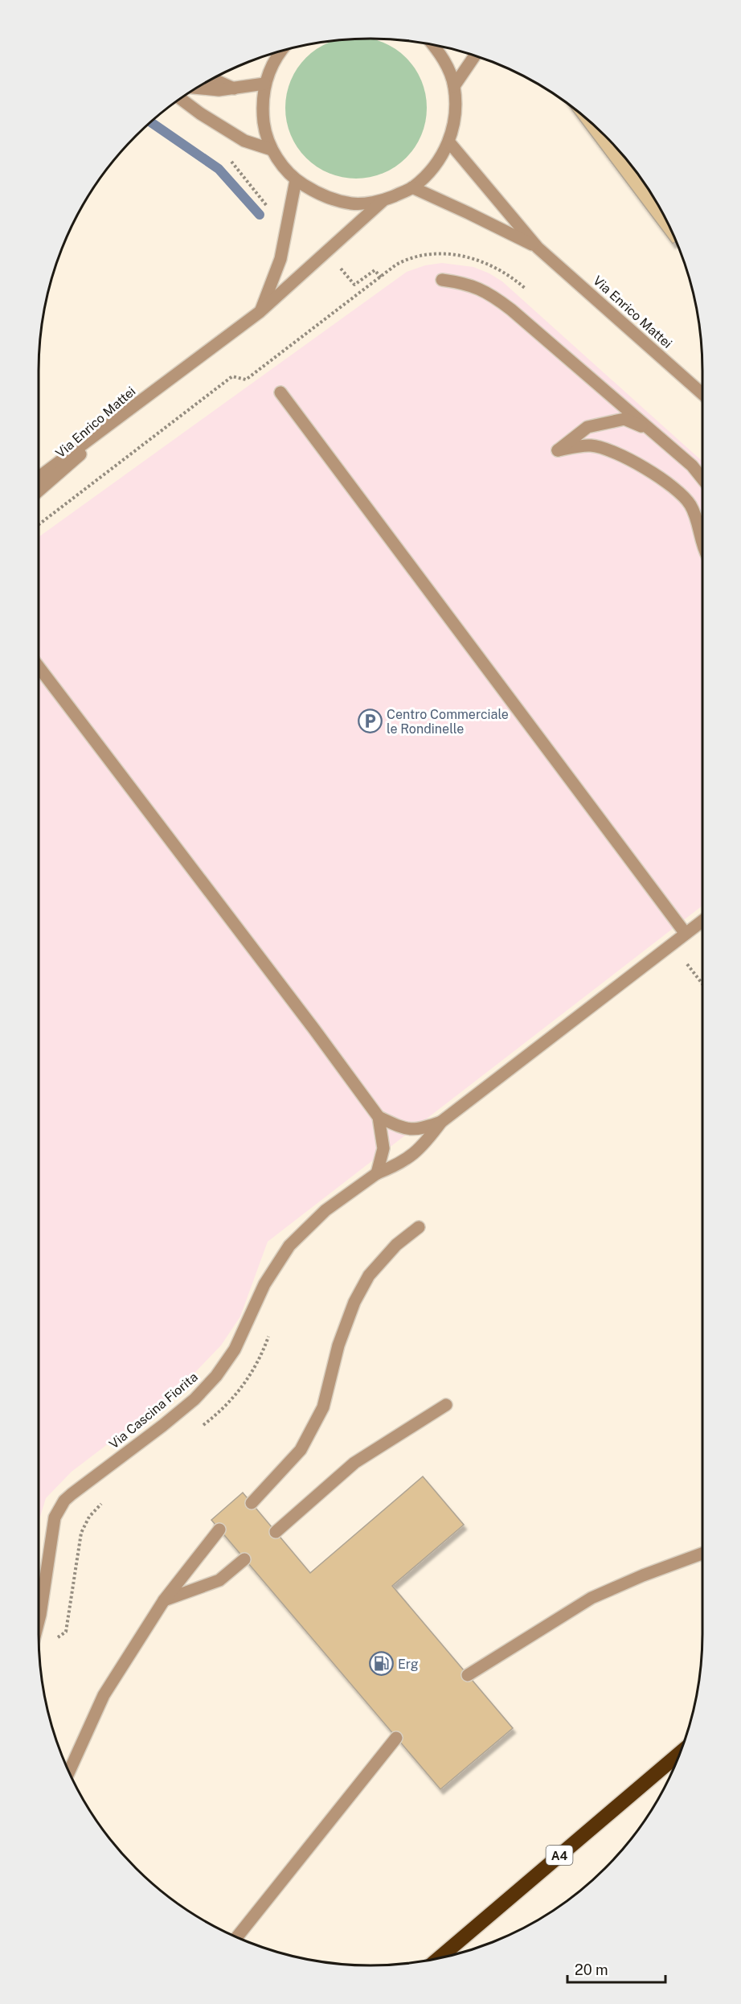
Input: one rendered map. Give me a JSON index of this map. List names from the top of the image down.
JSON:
{
  "streets": {
    "highway": ["A4"],
    "street": ["Via Enrico Mattei", "Via Cascina Fiorita"]
  },
  "places": {
    "parking": ["Centro Commerciale le Rondinelle"],
    "fuel station": ["Erg"]
  },
  "scale_bar": "20 m"
}
